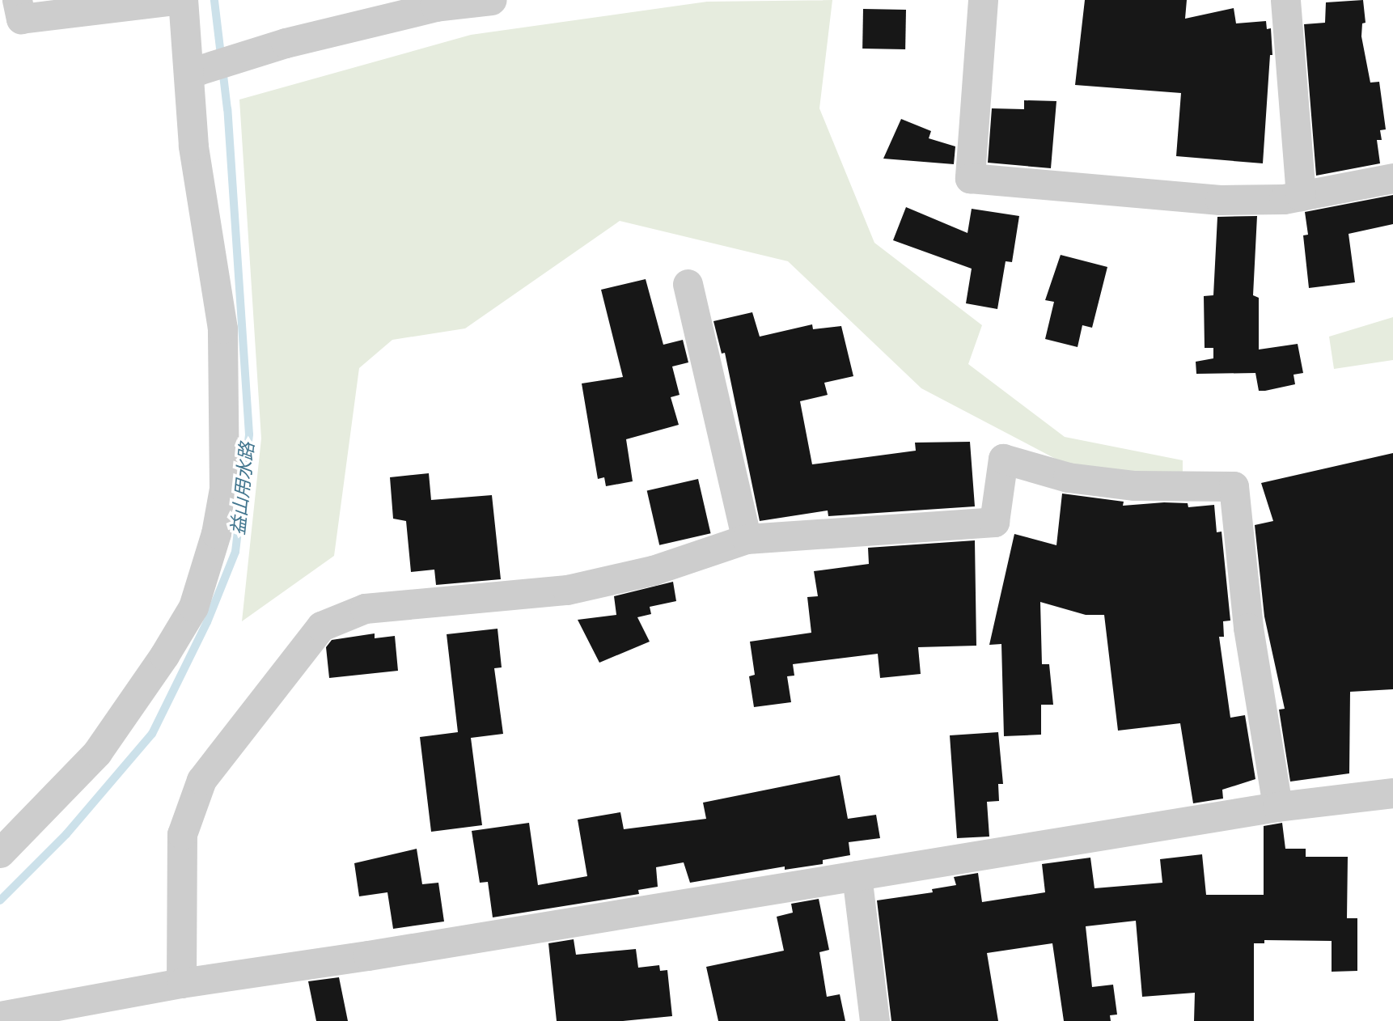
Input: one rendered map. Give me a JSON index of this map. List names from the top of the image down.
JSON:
{
  "water": ["益山用水路"]
}
